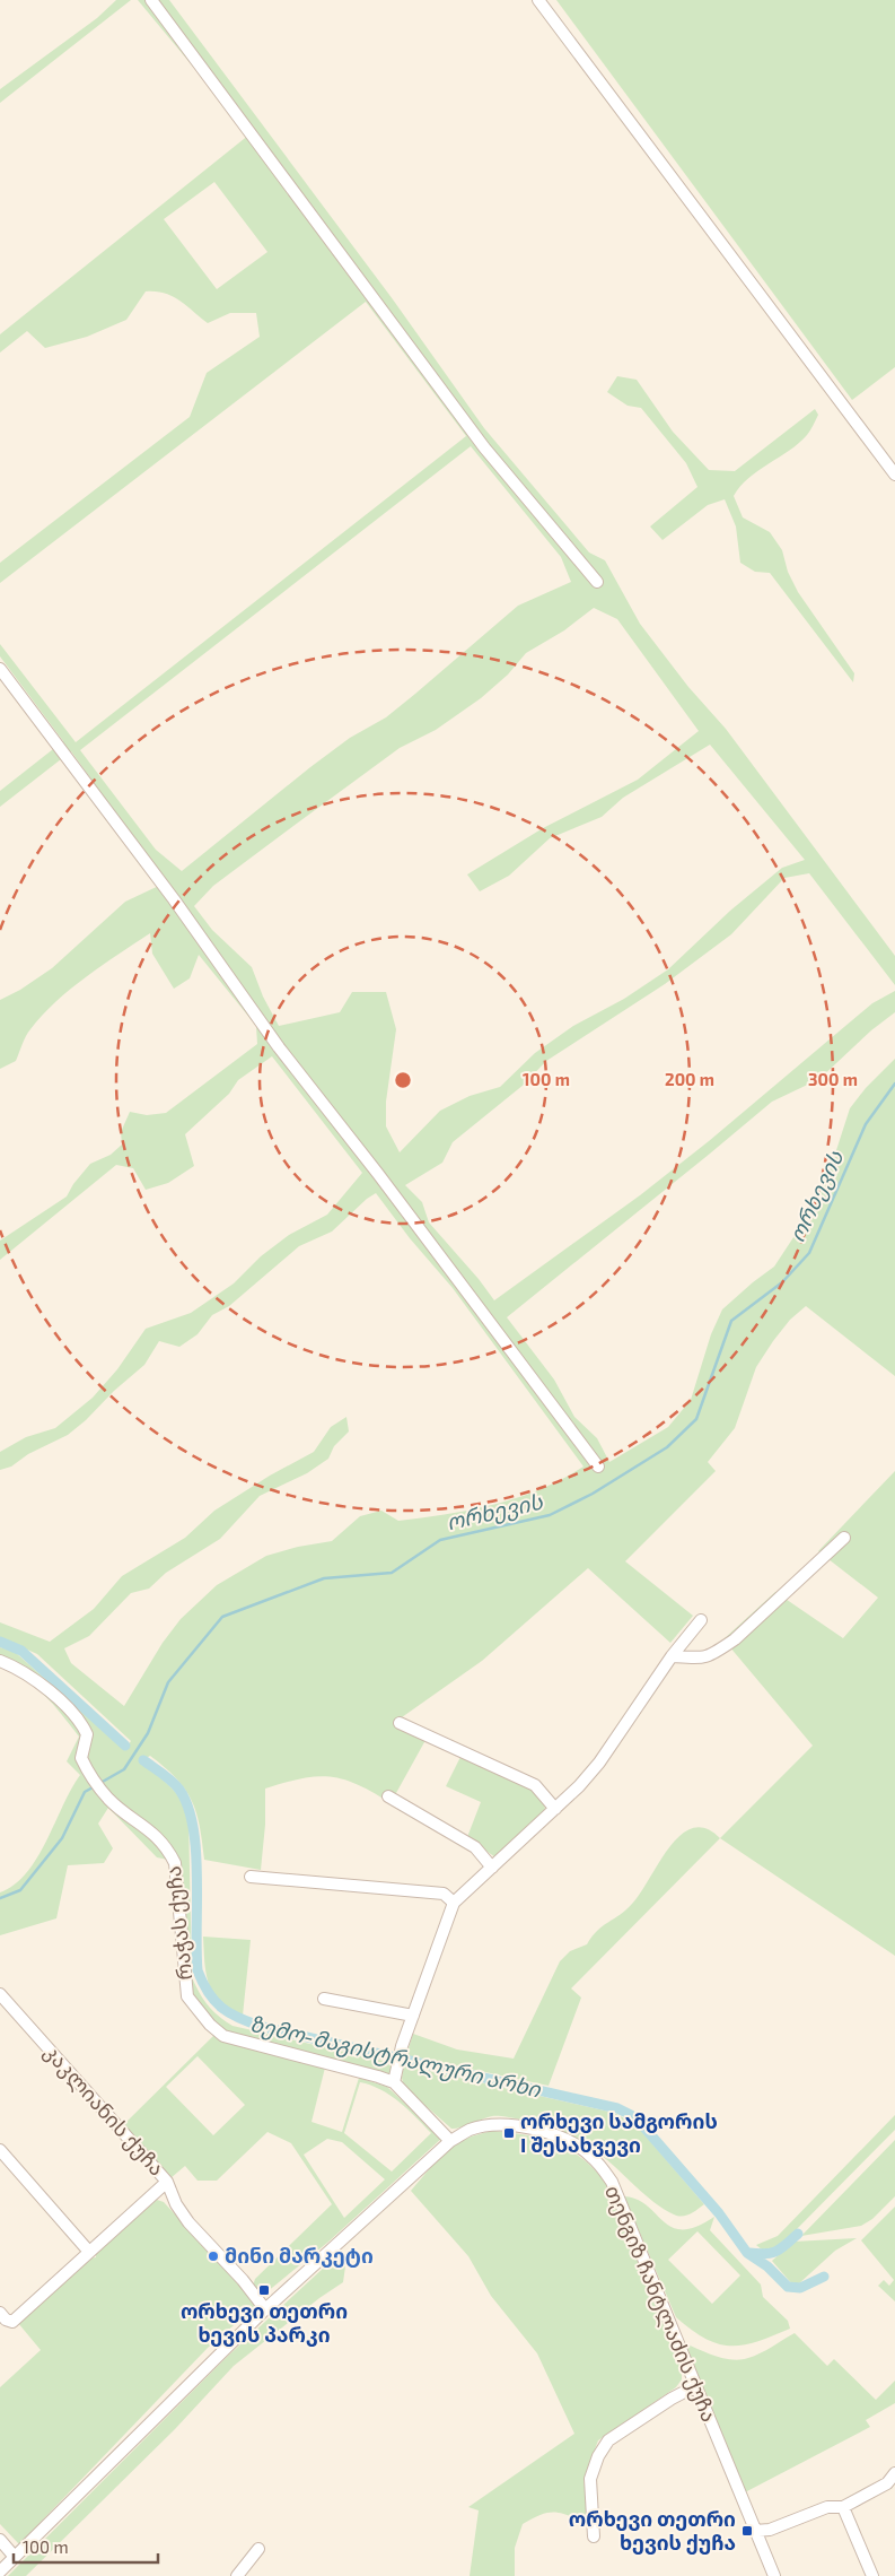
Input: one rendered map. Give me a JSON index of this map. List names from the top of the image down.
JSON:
{
  "streets": {
    "street": ["რაჭას ქუჩა", "კაკლიანის ქუჩა", "თენგიზ ჩანტლაძის ქუჩა"]
  },
  "crossings": [
    ["კაკლიანის ქუჩა", "თენგიზ ჩანტლაძის ქუჩა"]
  ],
  "water": ["ორხევის", "ზემო-მაგისტრალური არხი"],
  "places": {
    "transit": ["ორხევი სამგორის I შესახვევი", "ორხევი თეთრი ხევის პარკი", "ორხევი თეთრი ხევის ქუჩა"],
    "other": ["მინი მარკეტი"]
  },
  "scale_bar": "100 m",
  "rings": ["100 m", "200 m", "300 m"]
}
